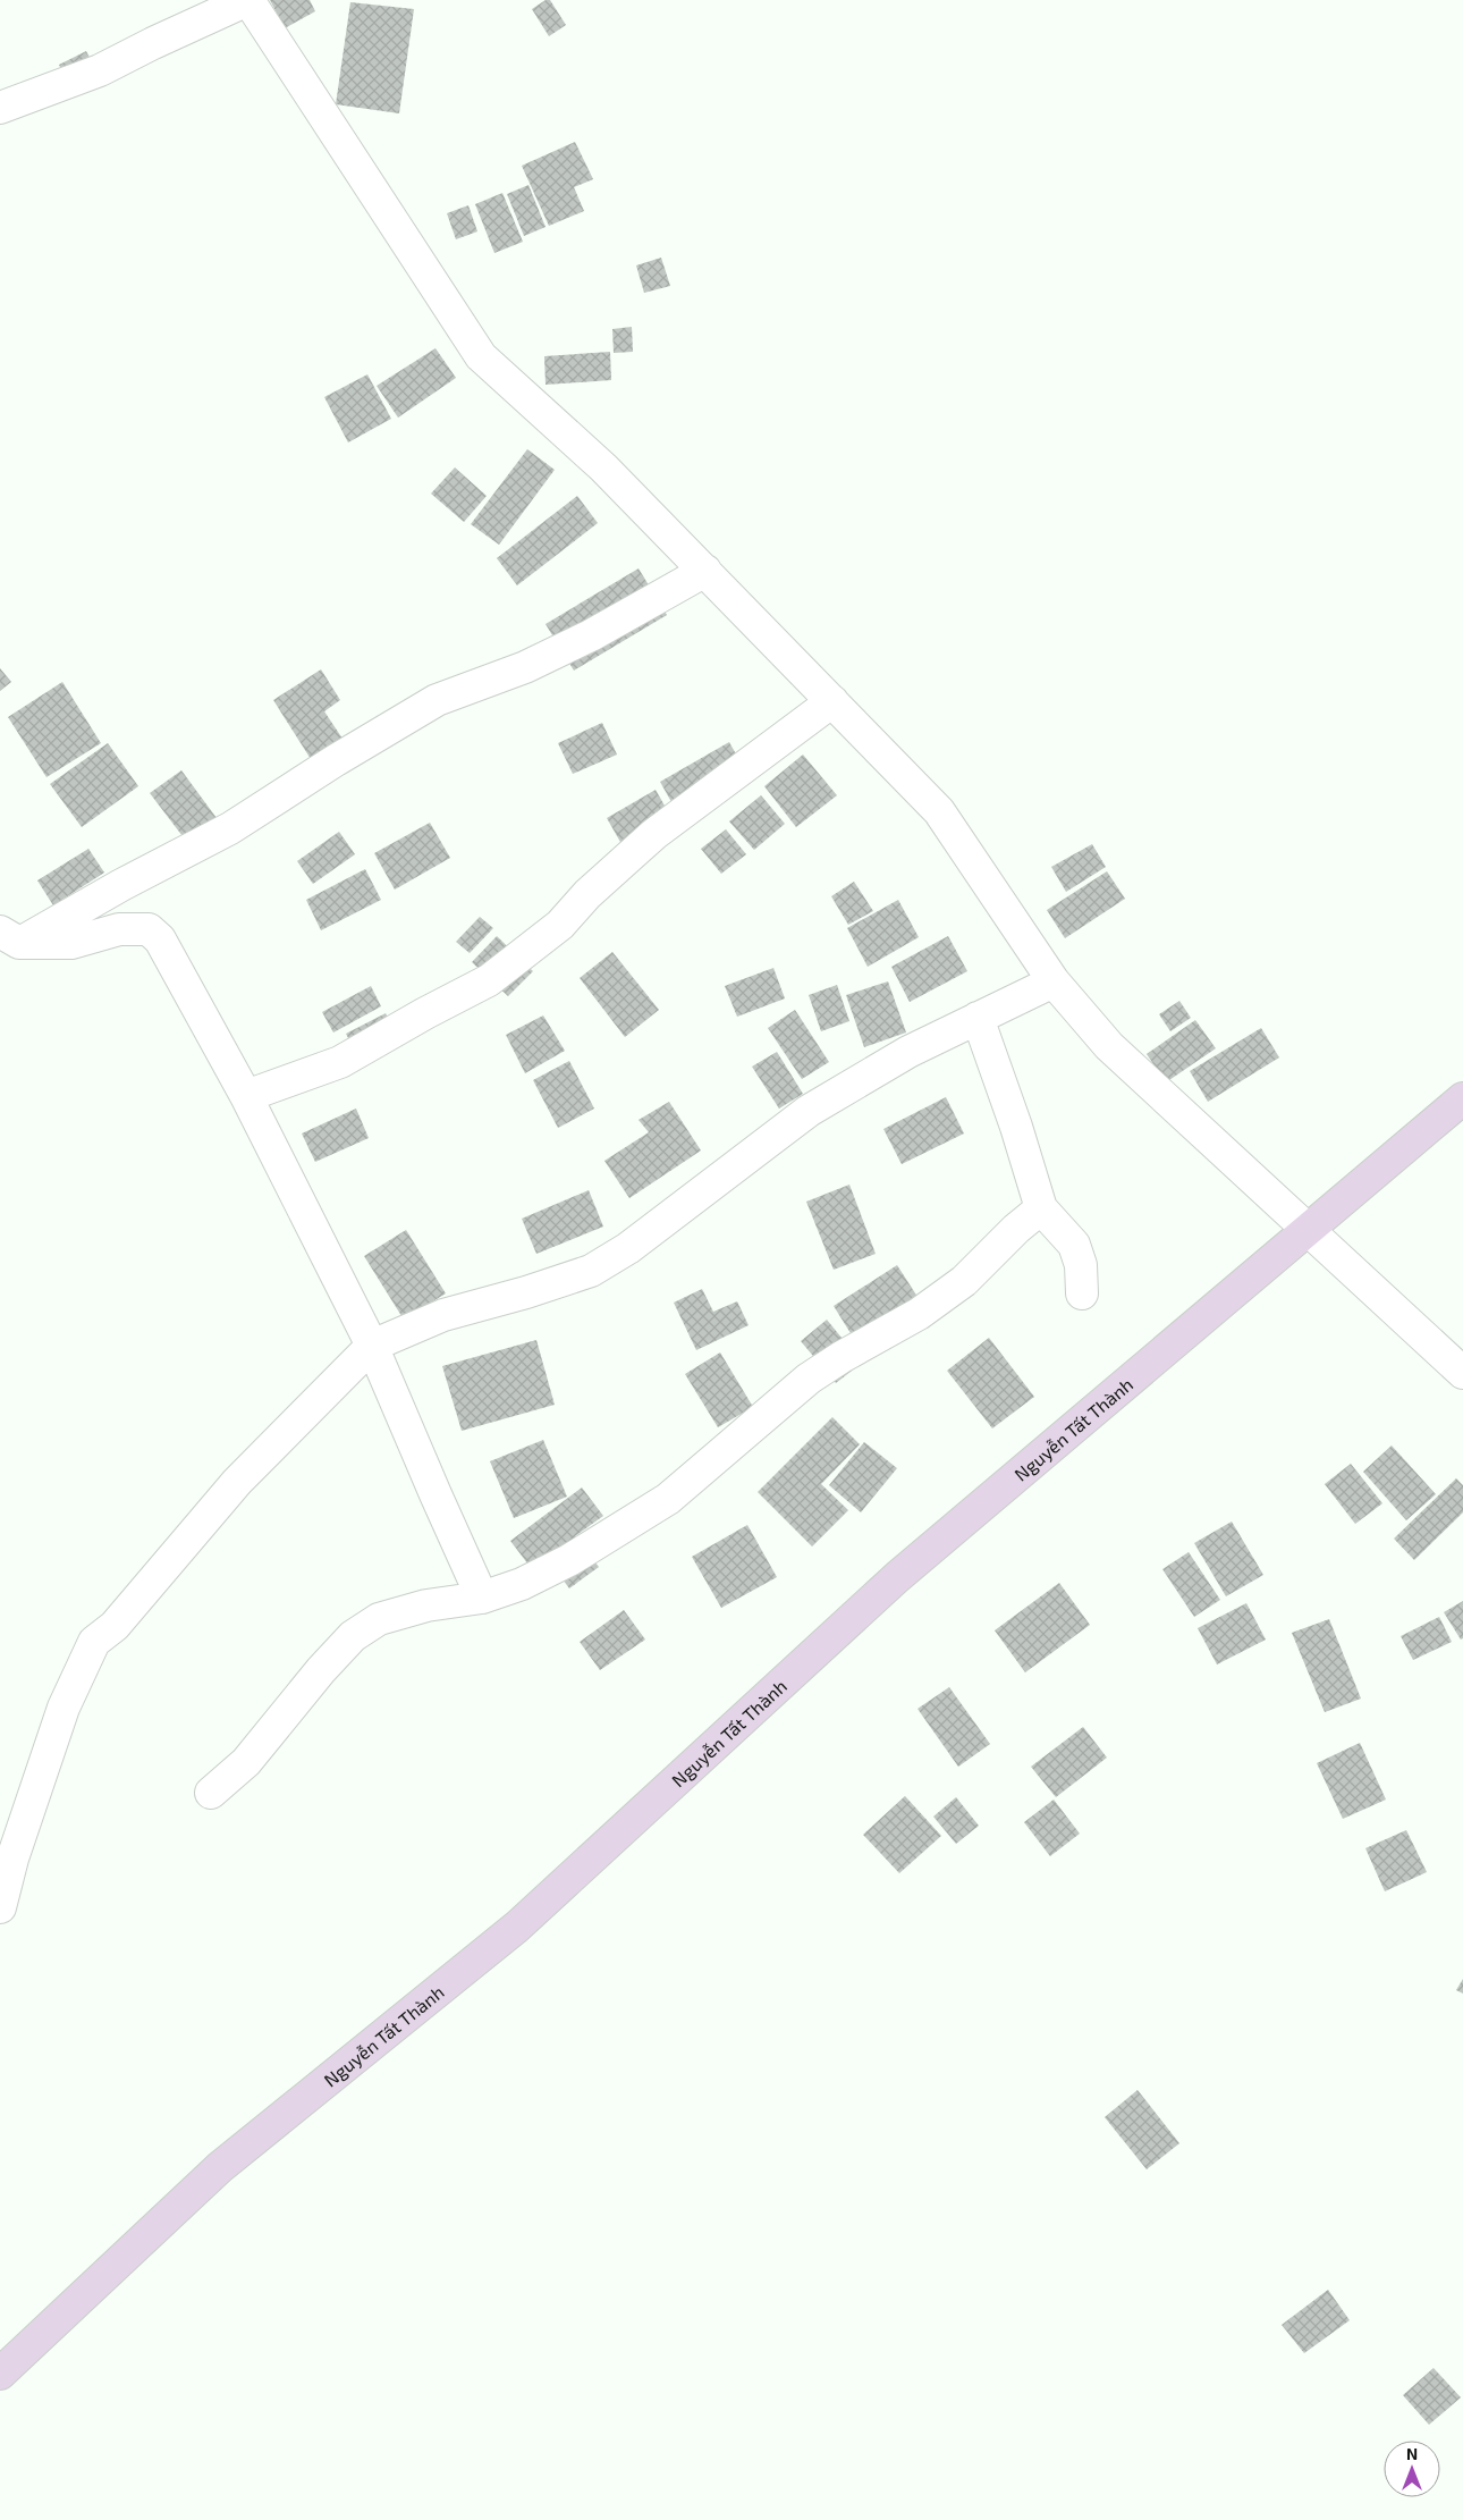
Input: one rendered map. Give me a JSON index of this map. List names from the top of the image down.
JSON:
{
  "streets": {
    "main road": ["Nguyễn Tất Thành"]
  },
  "north": "top"
}
